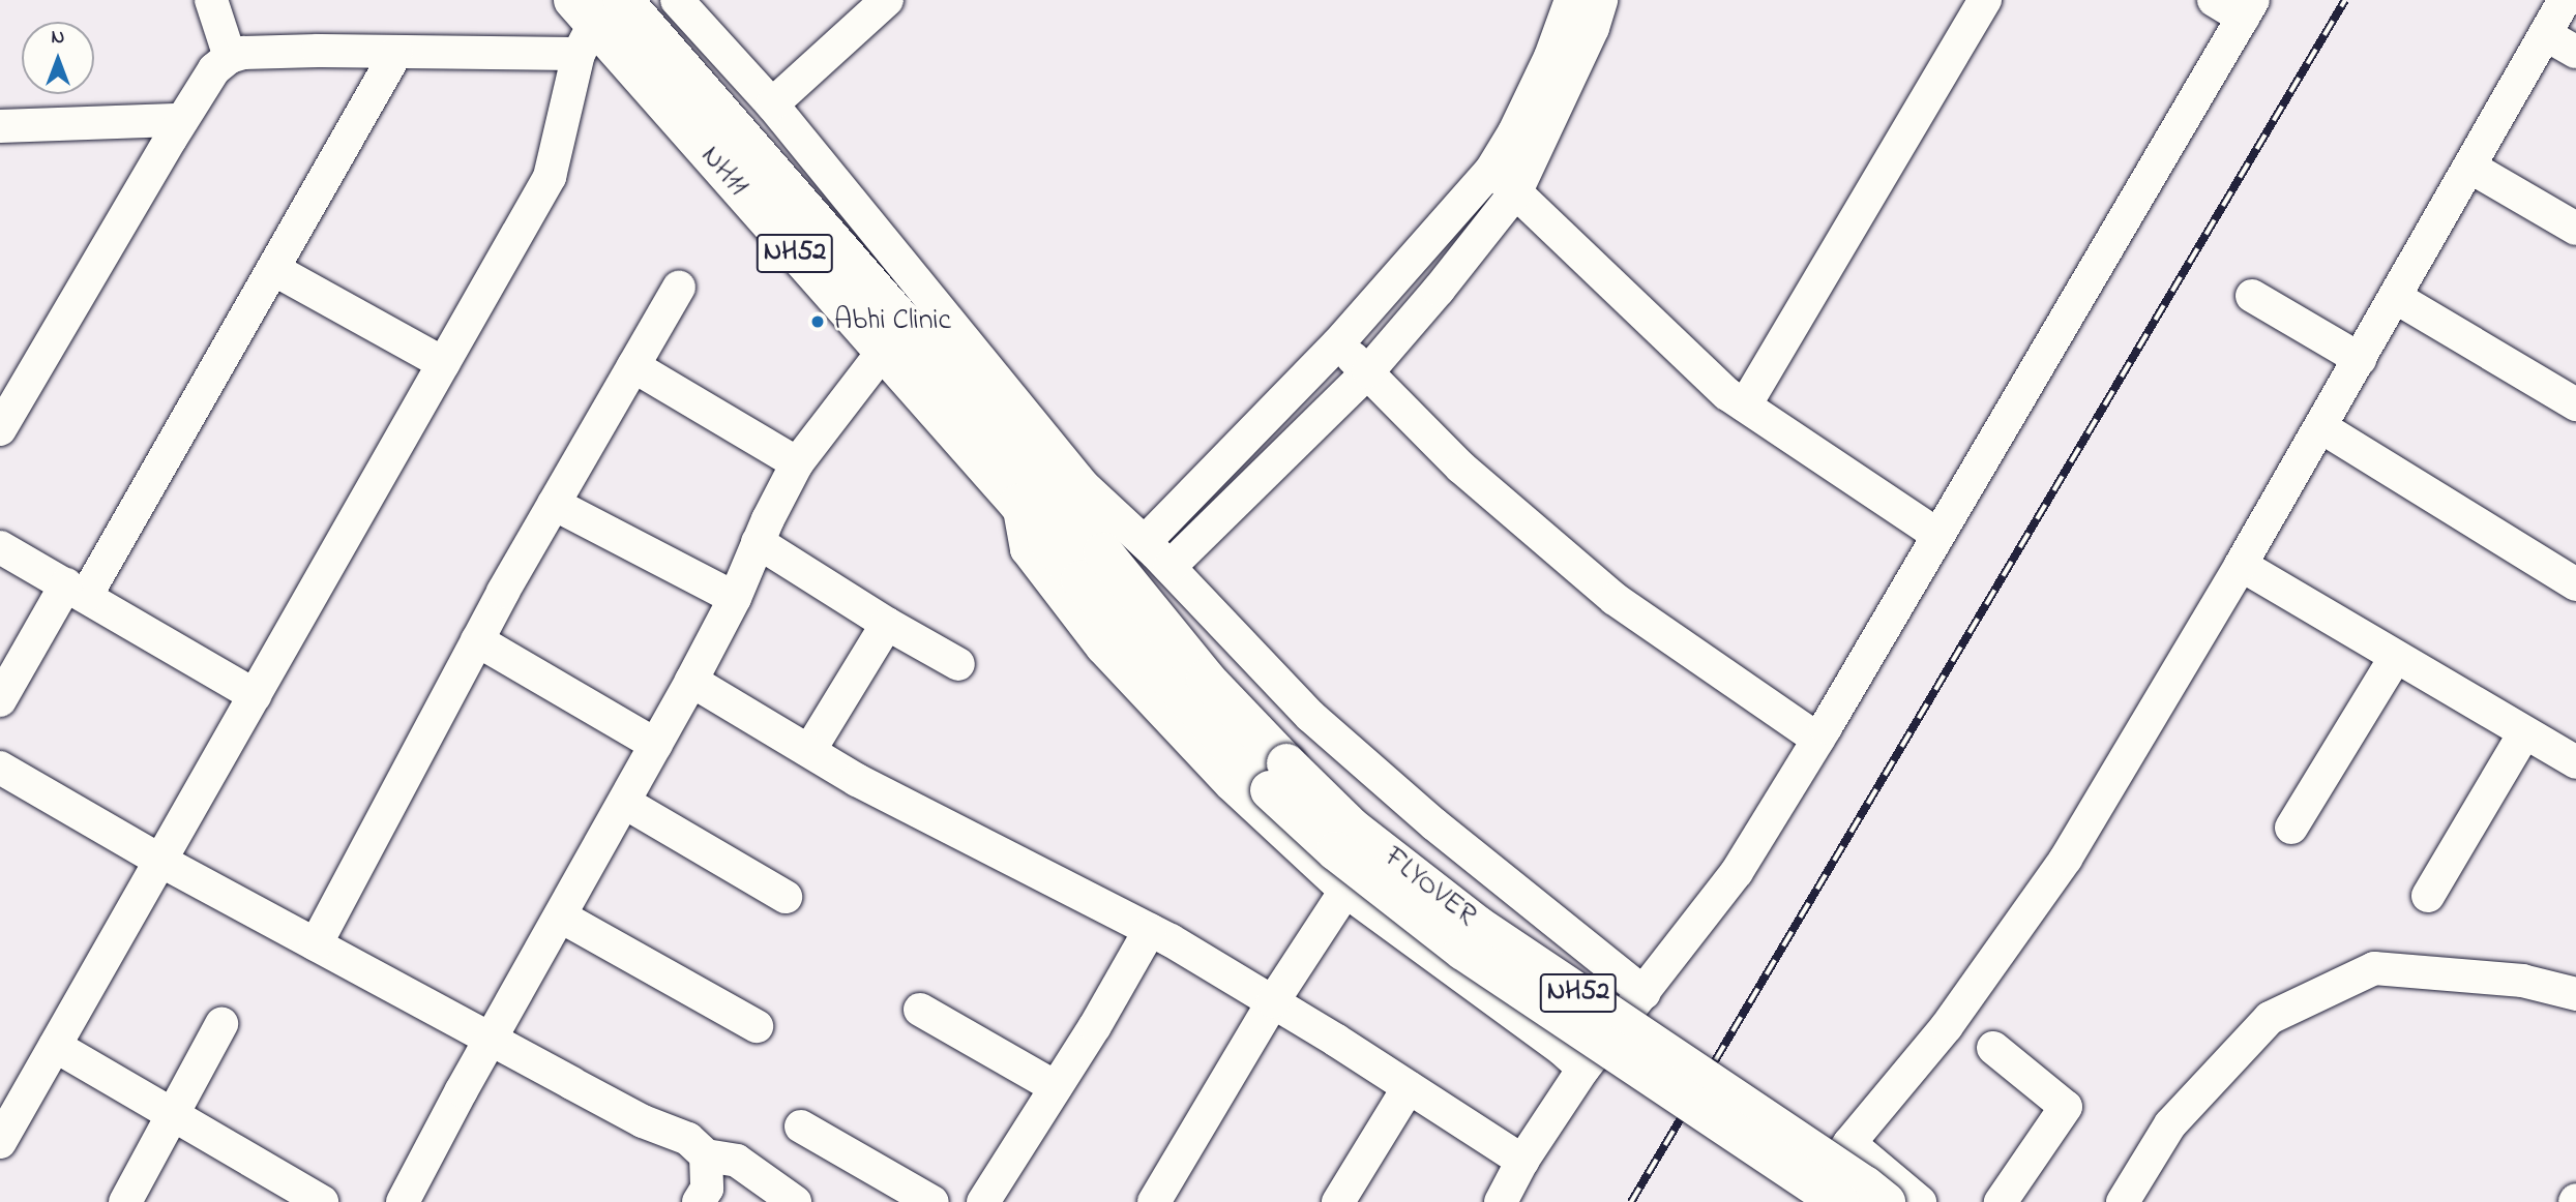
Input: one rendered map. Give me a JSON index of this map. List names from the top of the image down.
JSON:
{
  "streets": {
    "highway": ["NH11", "NH52", "FLYOVER"]
  },
  "crossings": [
    ["NH11", "NH52"],
    ["NH11", "FLYOVER"],
    ["NH52", "FLYOVER"]
  ],
  "places": ["Abhi Clinic"],
  "north": "top"
}
